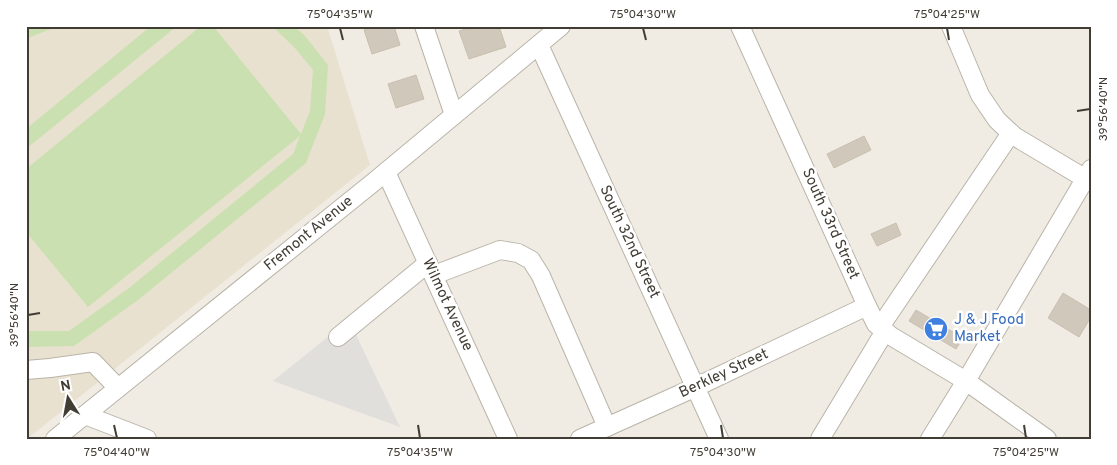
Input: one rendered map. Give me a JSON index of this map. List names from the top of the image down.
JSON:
{
  "streets": {
    "street": [
      "South 33rd Street",
      "Fremont Avenue",
      "South 32nd Street",
      "Wilmot Avenue",
      "Berkley Street"
    ]
  },
  "crossings": [
    ["South 33rd Street", "Berkley Street"],
    ["Fremont Avenue", "South 32nd Street"],
    ["Fremont Avenue", "Wilmot Avenue"],
    ["South 32nd Street", "Berkley Street"]
  ],
  "places": {
    "supermarket": ["J & J Food Market"]
  },
  "north": "top",
  "coordinates": [
    "75°04'35\"W",
    "75°04'30\"W",
    "75°04'25\"W",
    "39°56'40\"N",
    "75°04'40\"W"
  ]
}
